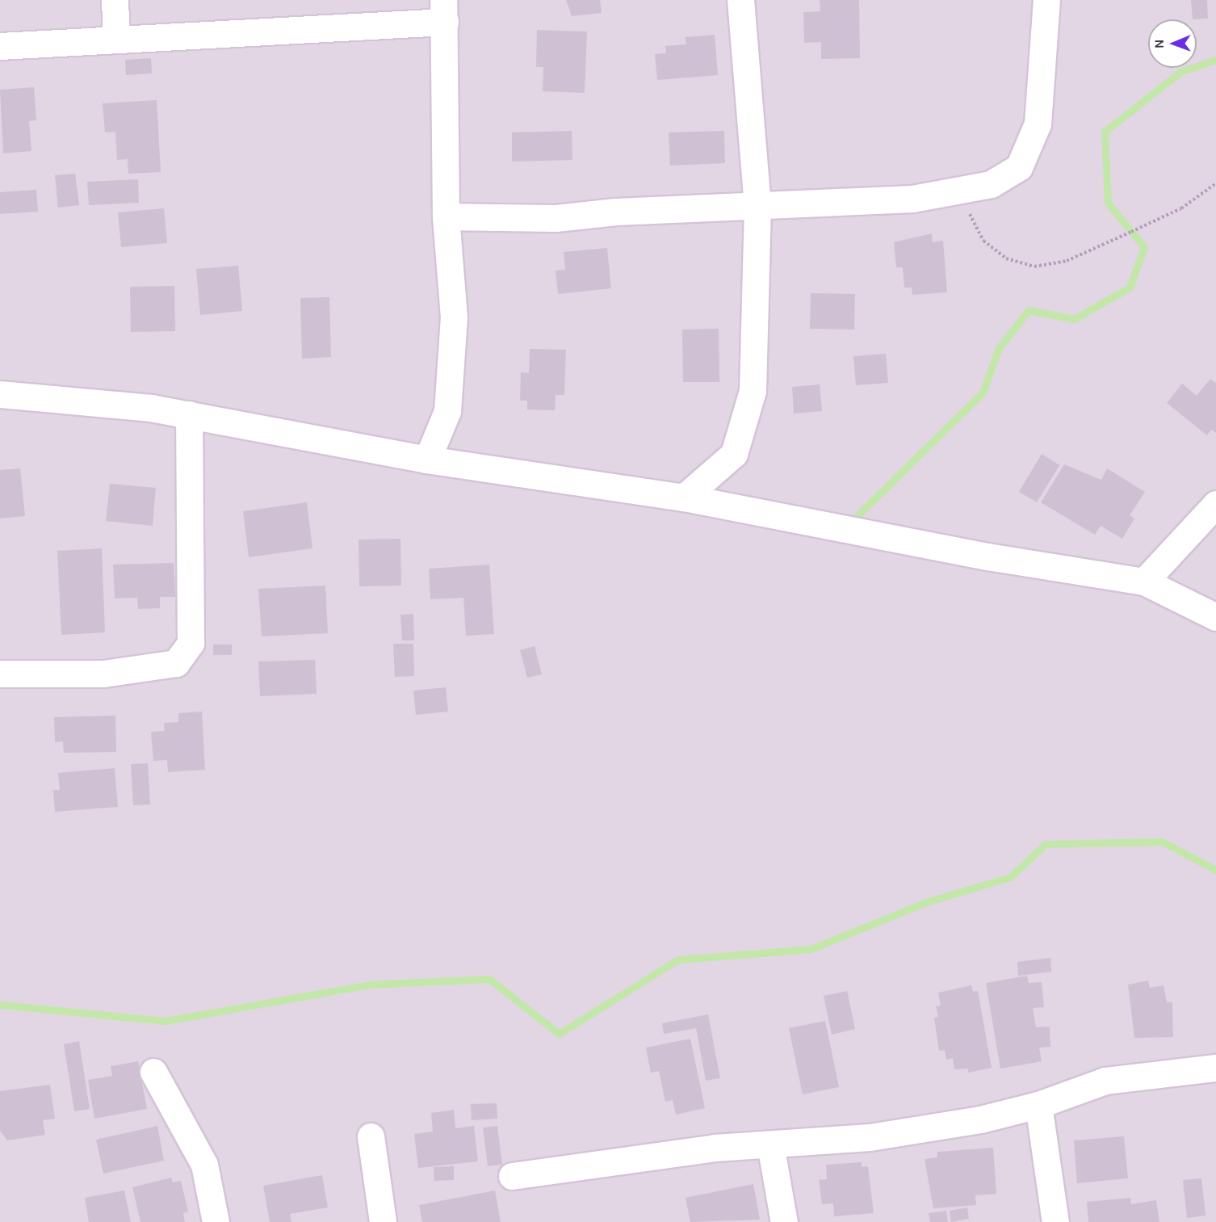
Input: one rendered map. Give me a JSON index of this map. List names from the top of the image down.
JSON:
{
  "north": "left"
}
